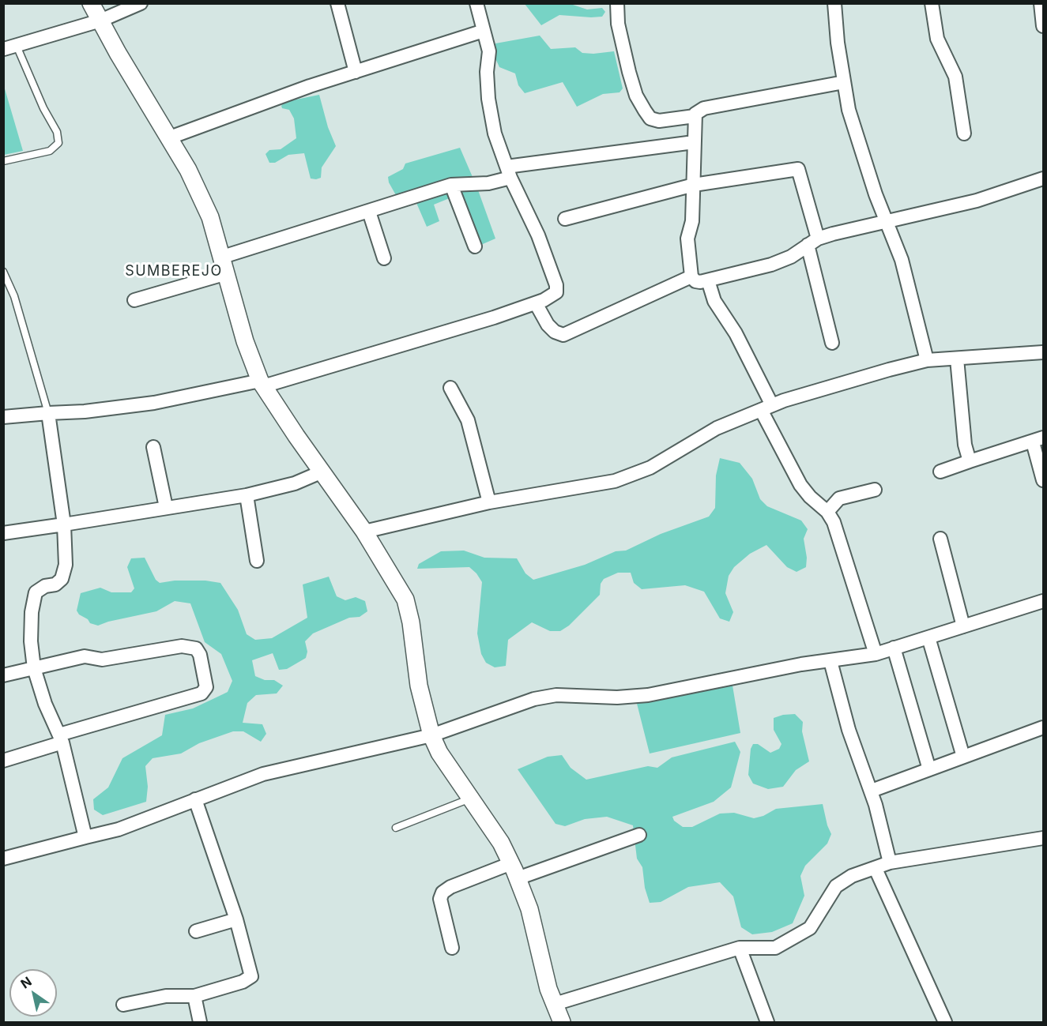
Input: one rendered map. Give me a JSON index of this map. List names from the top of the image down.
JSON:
{
  "districts": ["SUMBEREJO"],
  "north": "top left"
}
